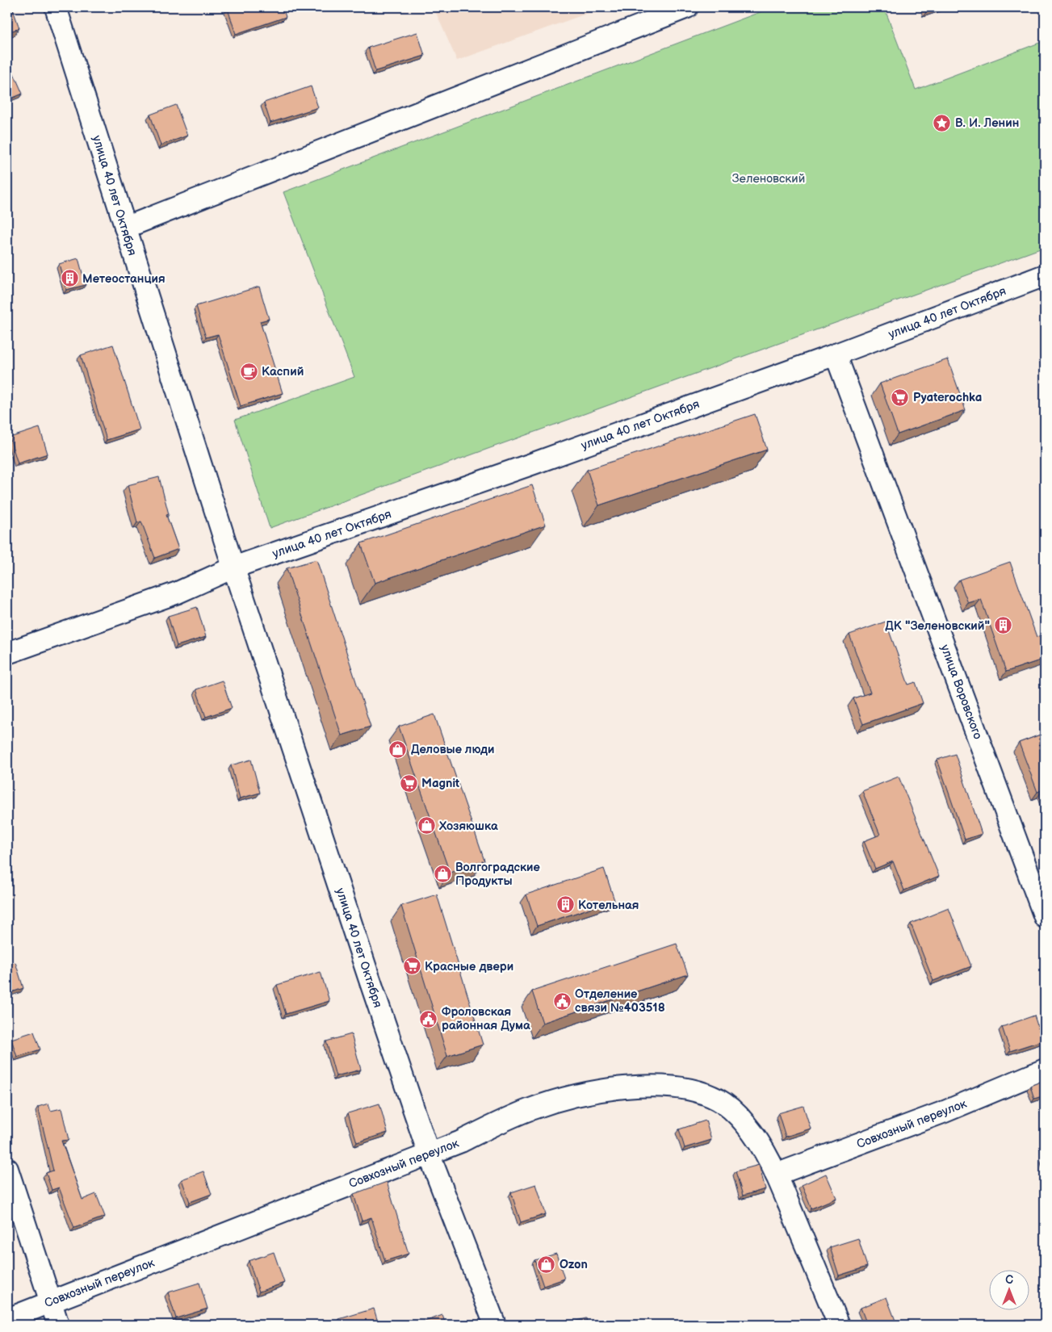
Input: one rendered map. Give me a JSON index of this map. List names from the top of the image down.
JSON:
{
  "streets": {
    "street": ["улица 40 лет Октября", "улица Воровского", "Совхозный переулок"]
  },
  "crossings": [
    ["улица 40 лет Октября", "улица Воровского"],
    ["улица 40 лет Октября", "Совхозный переулок"]
  ],
  "parks": ["Зеленовский"],
  "places": {
    "place": ["В. И. Ленин"],
    "building": ["Метеостанция", "ДК \"Зеленовский\"", "Котельная"],
    "cafe": ["Каспий"],
    "supermarket": ["Pyaterochka", "Magnit", "Красные двери"],
    "shop": [
      "Деловые люди",
      "Хозяюшка",
      "Волгоградские Продукты",
      "Ozon"
    ],
    "public building": ["Отделение связи №403518", "Фроловская районная Дума"]
  },
  "north": "top"
}
